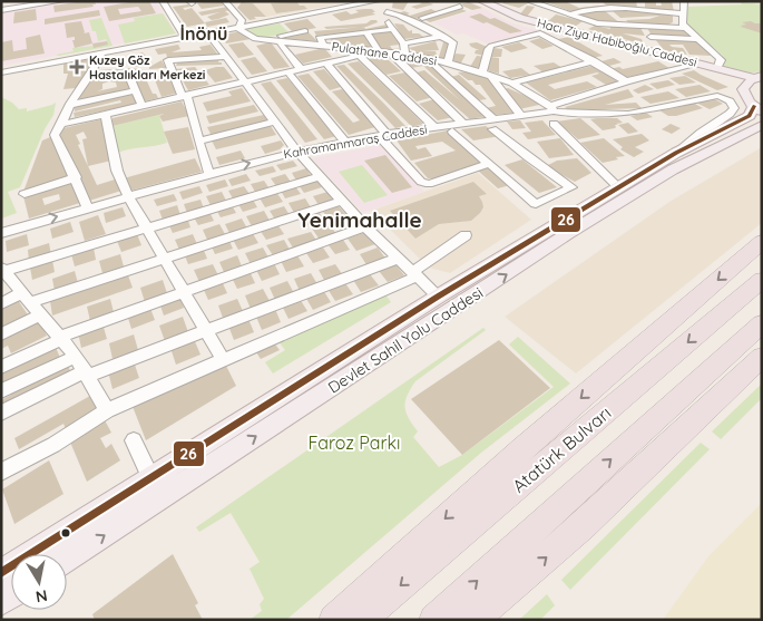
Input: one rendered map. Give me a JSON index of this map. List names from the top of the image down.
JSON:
{
  "streets": {
    "highway": ["Atatürk Bulvarı"],
    "main road": ["Hacı Ziya Habiboğlu Caddesi", "Devlet Sahil Yolu Caddesi"],
    "street": ["Pulathane Caddesi", "Kahramanmaraş Caddesi"]
  },
  "crossings": [
    ["Hacı Ziya Habiboğlu Caddesi", "Devlet Sahil Yolu Caddesi"],
    ["Pulathane Caddesi", "Kahramanmaraş Caddesi"],
    ["Kahramanmaraş Caddesi", "Devlet Sahil Yolu Caddesi"]
  ],
  "districts": ["İnönü", "Yenimahalle"],
  "parks": ["Faroz Parkı"],
  "places": {
    "health": ["Kuzey Göz Hastalıkları Merkezi"]
  },
  "lines": ["transit line 26"],
  "north": "bottom"
}
